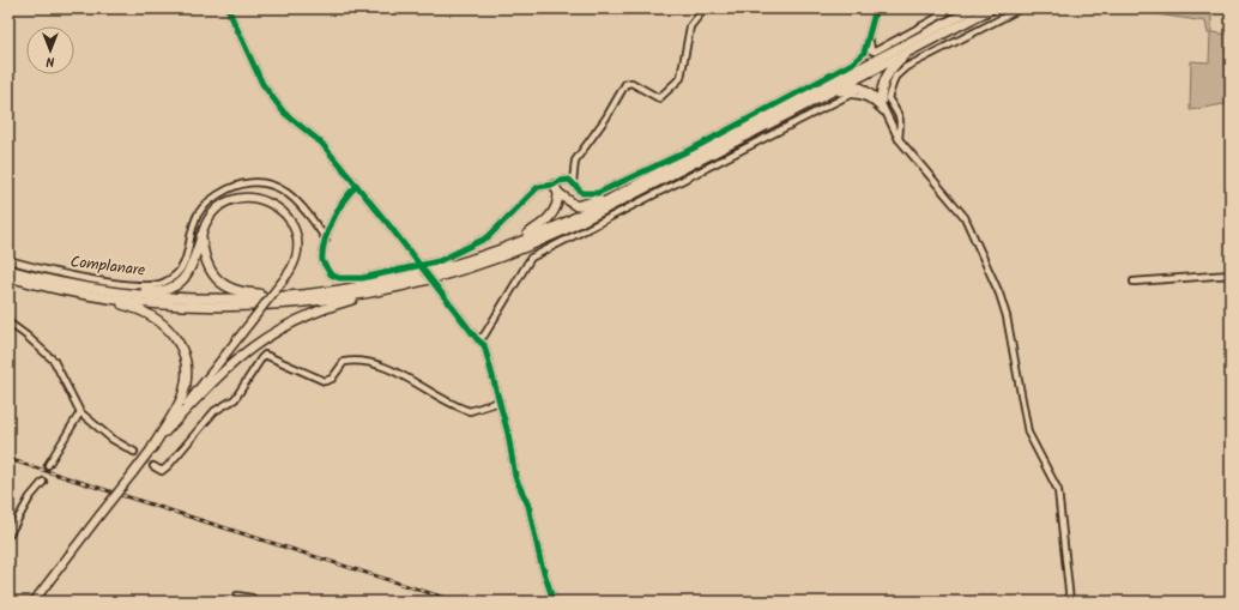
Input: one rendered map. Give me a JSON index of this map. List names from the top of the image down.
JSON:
{
  "streets": {
    "street": ["Complanare"]
  },
  "north": "bottom"
}
